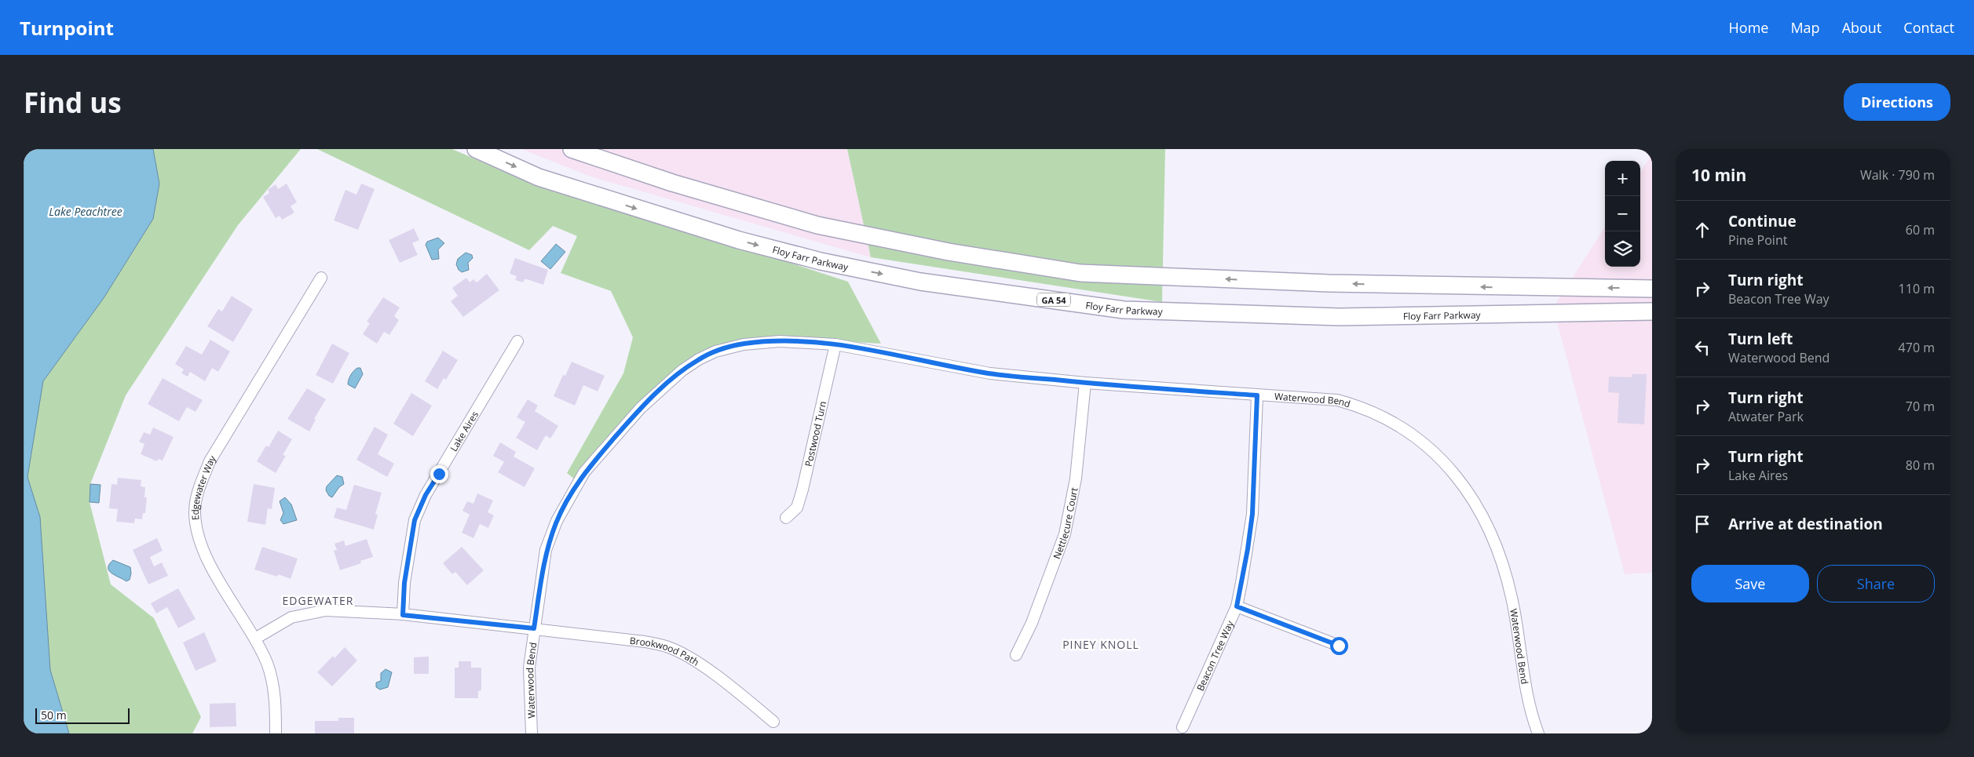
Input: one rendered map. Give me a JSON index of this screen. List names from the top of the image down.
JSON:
{
  "streets": {
    "main road": ["Floy Farr Parkway", "GA 54"],
    "street": [
      "Waterwood Bend",
      "Lake Aires",
      "Postwood Turn",
      "Edgewater Way",
      "Nettlecure Court",
      "Brookwood Path",
      "Beacon Tree Way"
    ]
  },
  "crossings": [
    ["Waterwood Bend", "Postwood Turn"],
    ["Waterwood Bend", "Nettlecure Court"],
    ["Waterwood Bend", "Brookwood Path"],
    ["Waterwood Bend", "Beacon Tree Way"],
    ["Lake Aires", "Brookwood Path"],
    ["Edgewater Way", "Brookwood Path"]
  ],
  "districts": ["EDGEWATER", "PINEY KNOLL"],
  "water": ["Lake Peachtree"],
  "scale_bar": "50 m",
  "page": {
    "header": "Turnpoint",
    "nav": [
      "Home",
      "Map",
      "About",
      "Contact"
    ],
    "buttons": [
      "Directions",
      ["Save", "Share"]
    ],
    "title": "Find us",
    "heading": ["10 min", "Walk · 790 m"],
    "map_buttons": ["+", "−"],
    "list": [
      ["Continue", "Pine Point", "60 m"],
      ["Turn right", "Beacon Tree Way", "110 m"],
      ["Turn left", "Waterwood Bend", "470 m"],
      ["Turn right", "Atwater Park", "70 m"],
      ["Turn right", "Lake Aires", "80 m"],
      "Arrive at destination"
    ],
    "scale": "50 m"
  }
}
